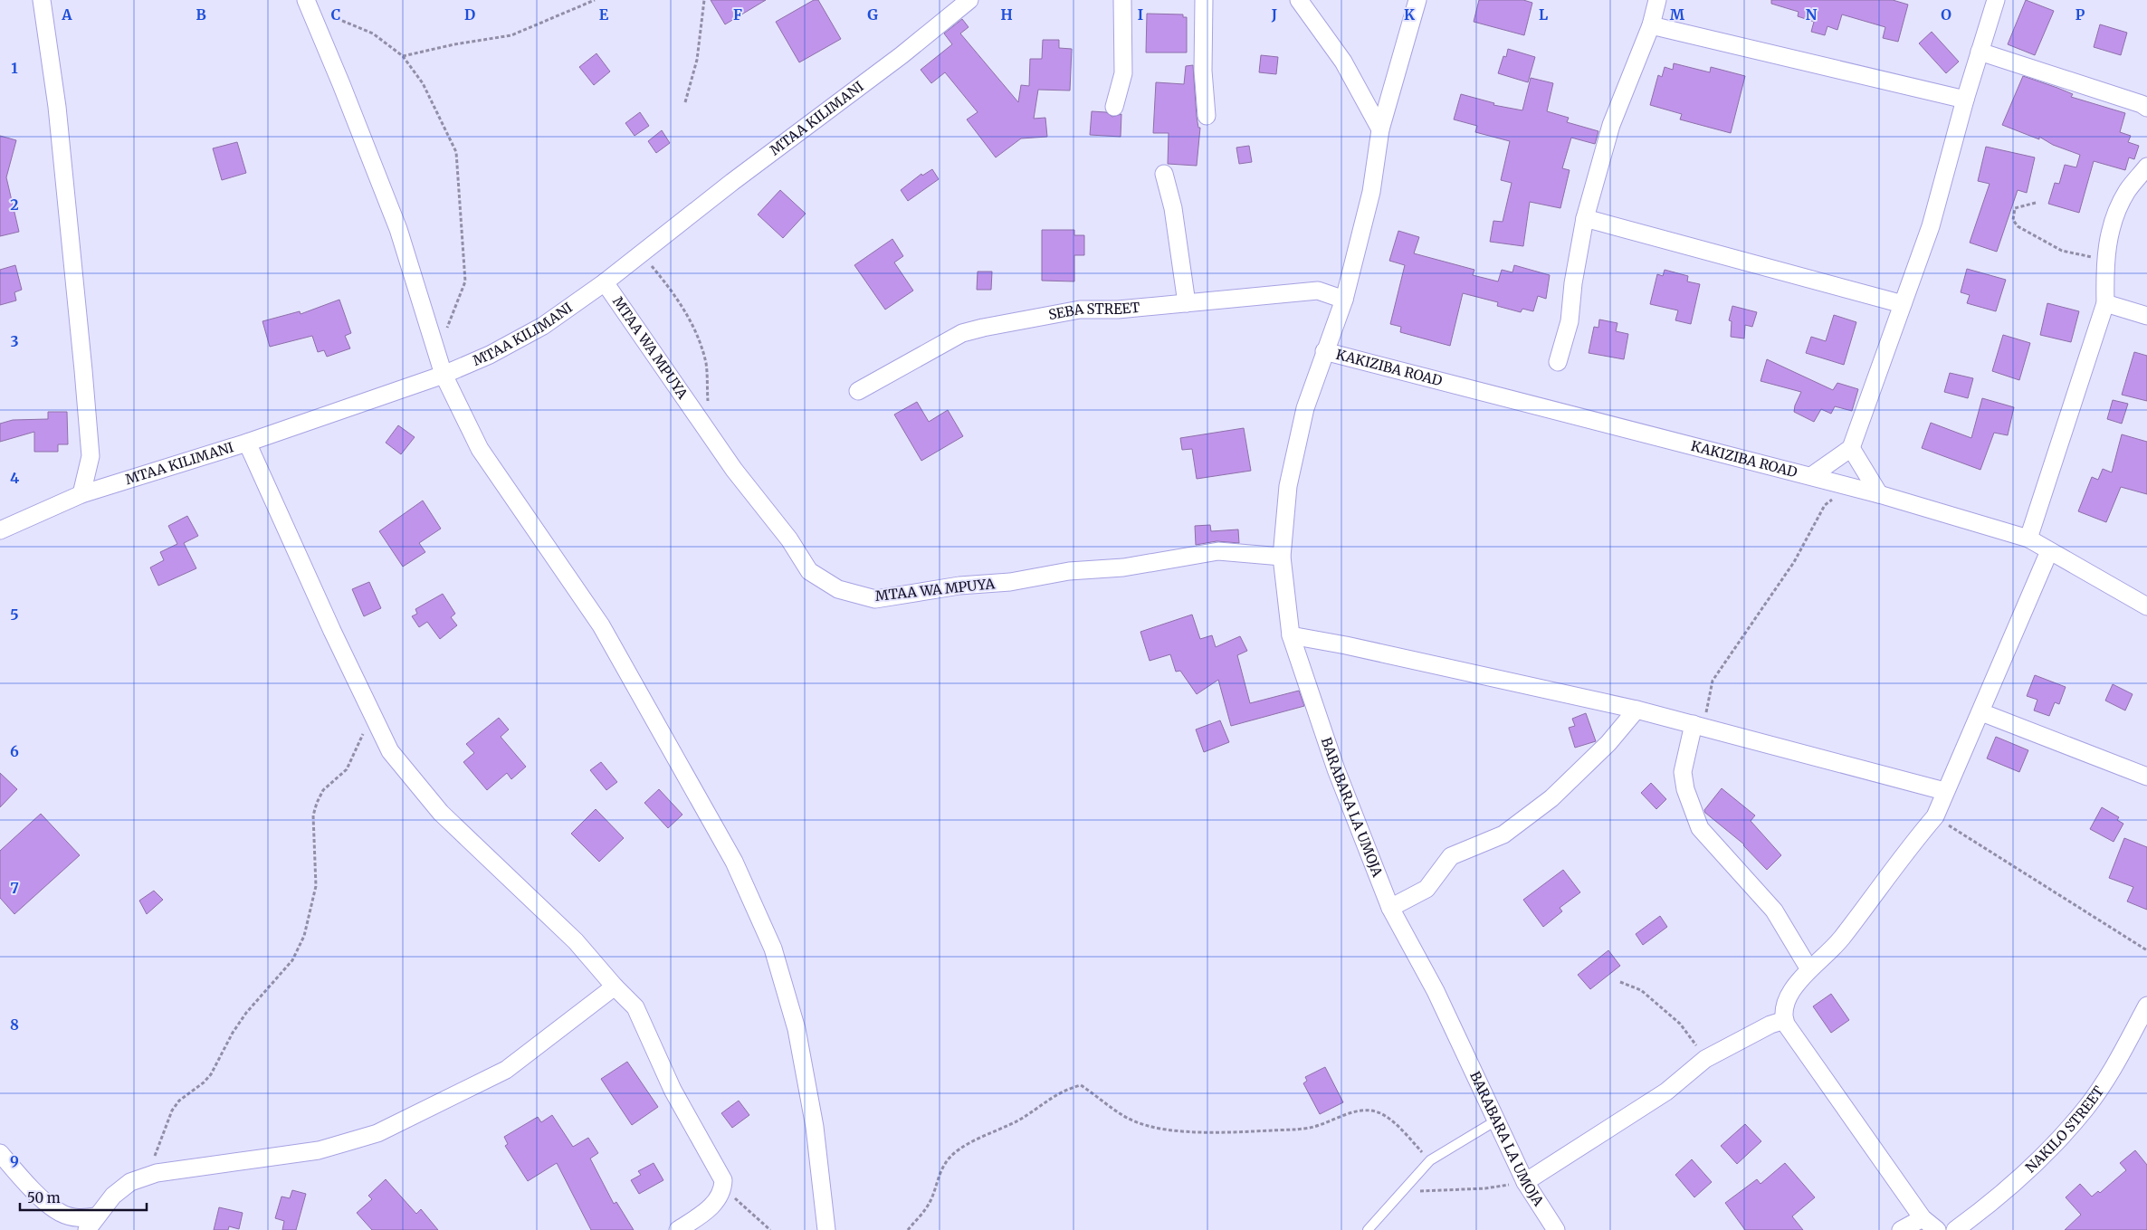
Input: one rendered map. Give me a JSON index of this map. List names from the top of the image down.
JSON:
{
  "streets": {
    "street": [
      "MTAA KILIMANI",
      "SEBA STREET",
      "MTAA WA MPUYA",
      "KAKIZIBA ROAD",
      "BARABARA LA UMOJA",
      "NAKILO STREET"
    ]
  },
  "crossings": [
    ["MTAA KILIMANI", "MTAA WA MPUYA"],
    ["SEBA STREET", "BARABARA LA UMOJA"],
    ["MTAA WA MPUYA", "BARABARA LA UMOJA"],
    ["KAKIZIBA ROAD", "BARABARA LA UMOJA"]
  ],
  "scale_bar": "50 m",
  "grid": {
    "columns": [
      "A",
      "B",
      "C",
      "D",
      "E",
      "F",
      "G",
      "H",
      "I",
      "J",
      "K",
      "L",
      "M",
      "N",
      "O",
      "P"
    ],
    "rows": [
      "1",
      "2",
      "3",
      "4",
      "5",
      "6",
      "7",
      "8",
      "9"
    ]
  }
}
